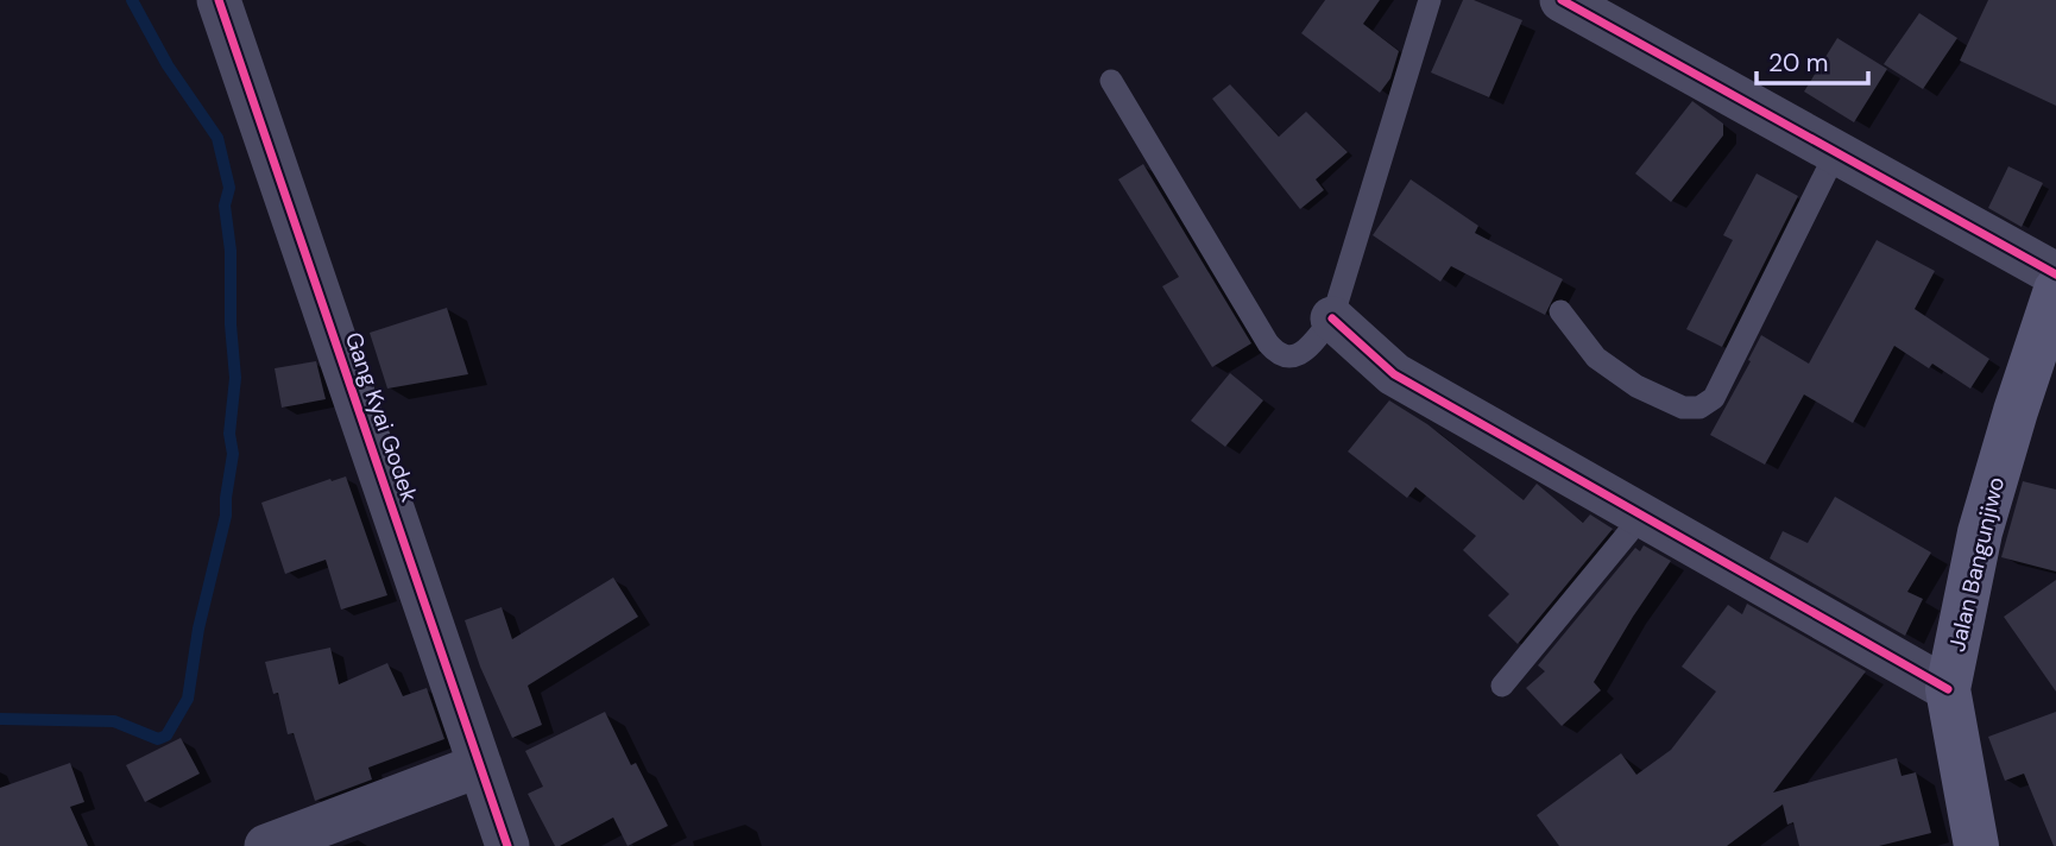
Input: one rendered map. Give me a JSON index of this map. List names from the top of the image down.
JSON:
{
  "streets": {
    "main road": ["Jalan Bangunjiwo"],
    "street": ["Gang Kyai Godek"]
  },
  "scale_bar": "20 m"
}
